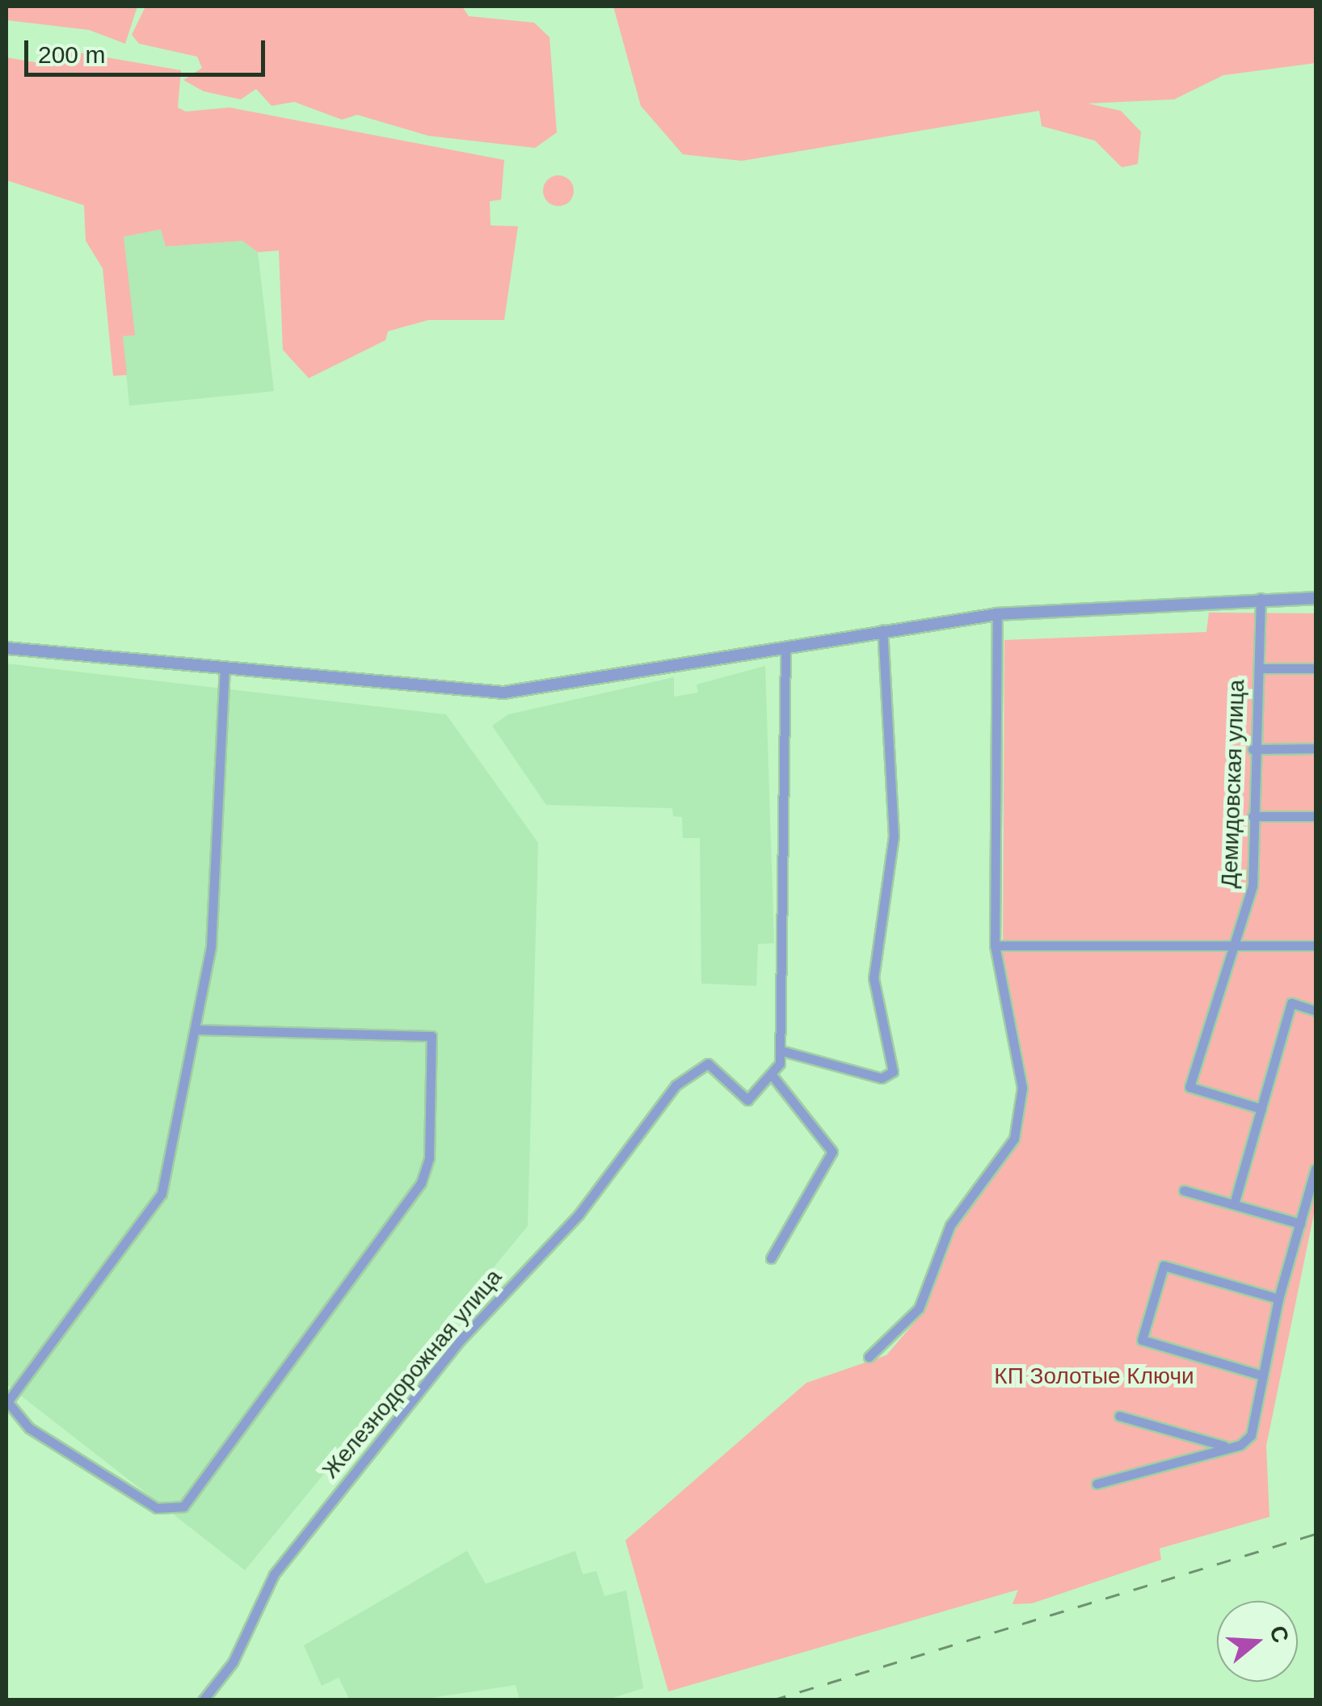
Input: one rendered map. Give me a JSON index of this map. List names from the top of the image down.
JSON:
{
  "streets": {
    "street": ["Демидовская улица", "Железнодорожная улица"]
  },
  "parks": ["КП Золотые Ключи"],
  "scale_bar": "200 m",
  "north": "right"
}
